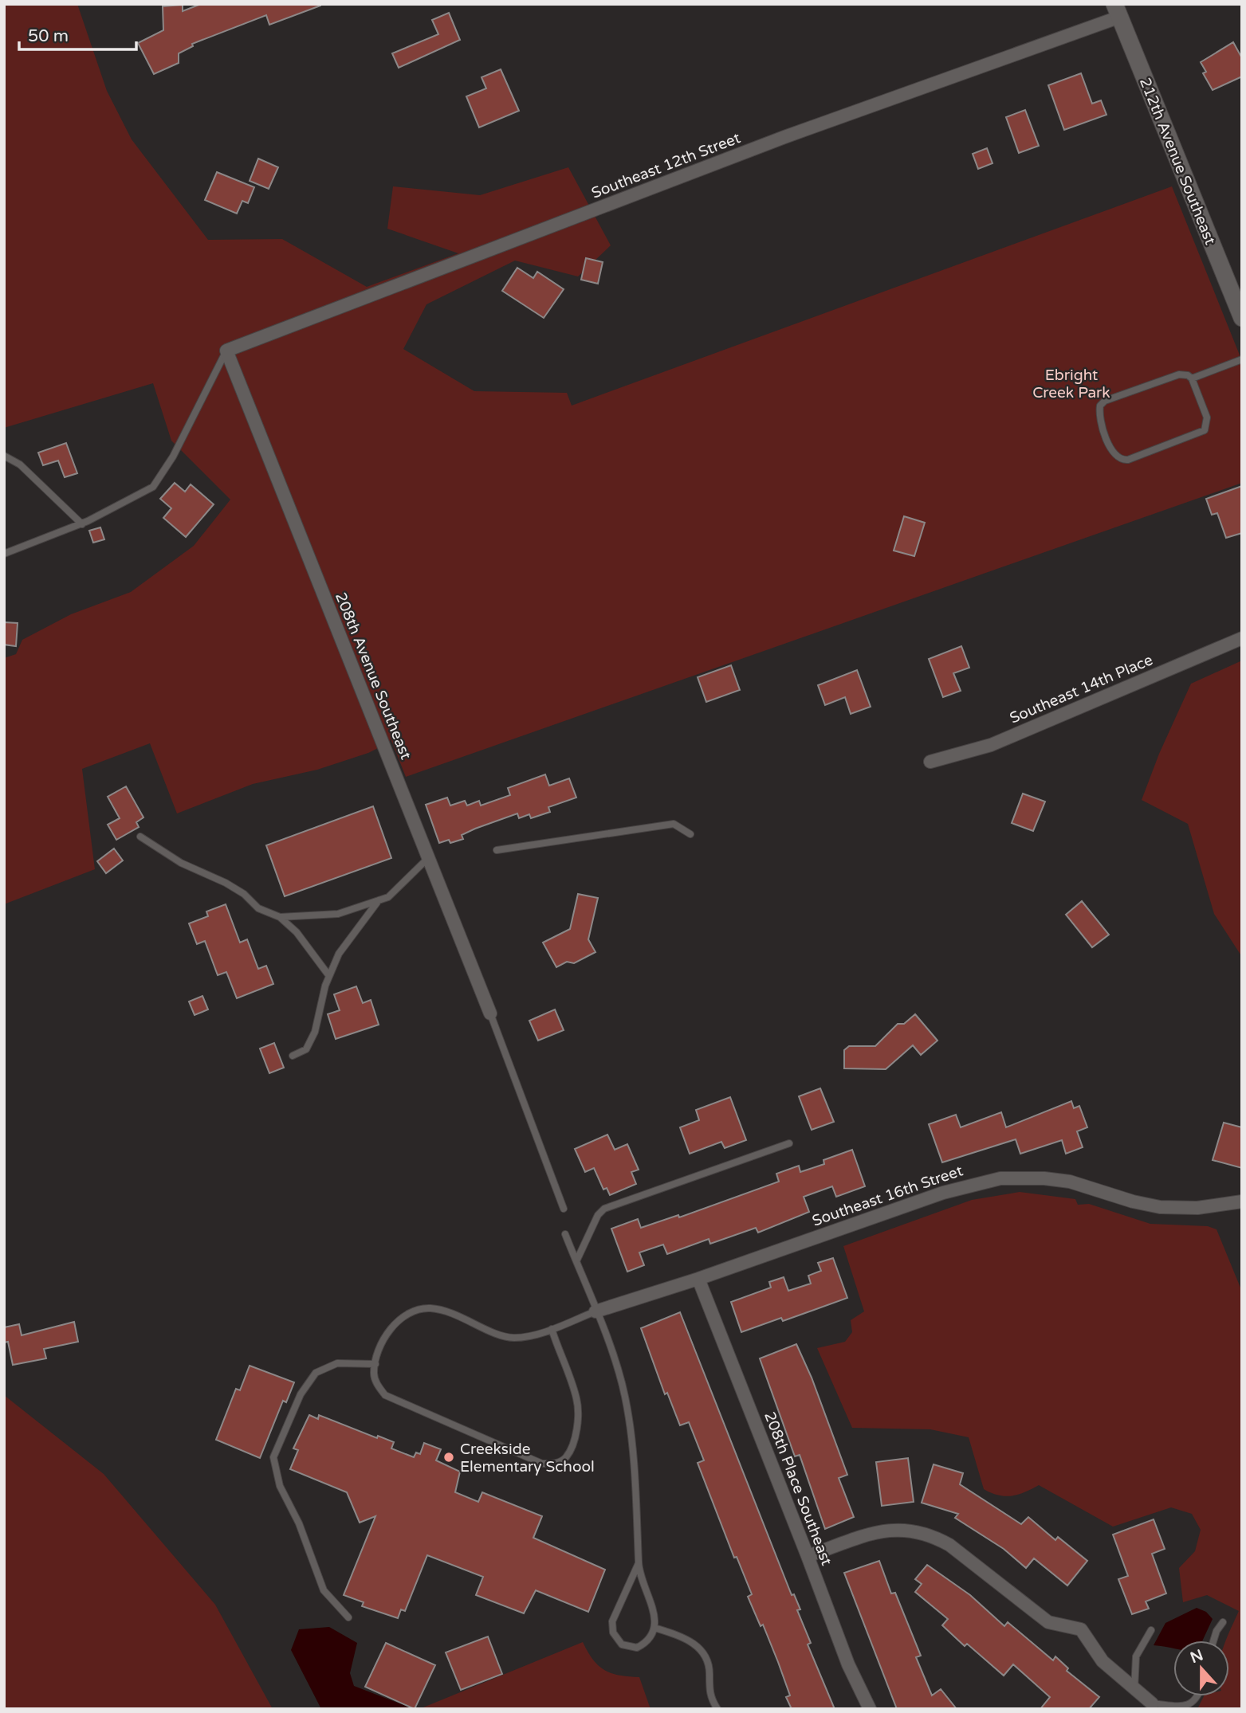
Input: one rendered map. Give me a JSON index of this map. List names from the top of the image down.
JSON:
{
  "streets": {
    "street": [
      "212th Avenue Southeast",
      "Southeast 12th Street",
      "208th Avenue Southeast",
      "Southeast 14th Place",
      "Southeast 16th Street",
      "208th Place Southeast"
    ]
  },
  "crossings": [
    ["212th Avenue Southeast", "Southeast 12th Street"],
    ["Southeast 12th Street", "208th Avenue Southeast"],
    ["Southeast 16th Street", "208th Place Southeast"]
  ],
  "parks": ["Ebright Creek Park"],
  "places": ["Creekside Elementary School"],
  "scale_bar": "50 m",
  "north": "top"
}
